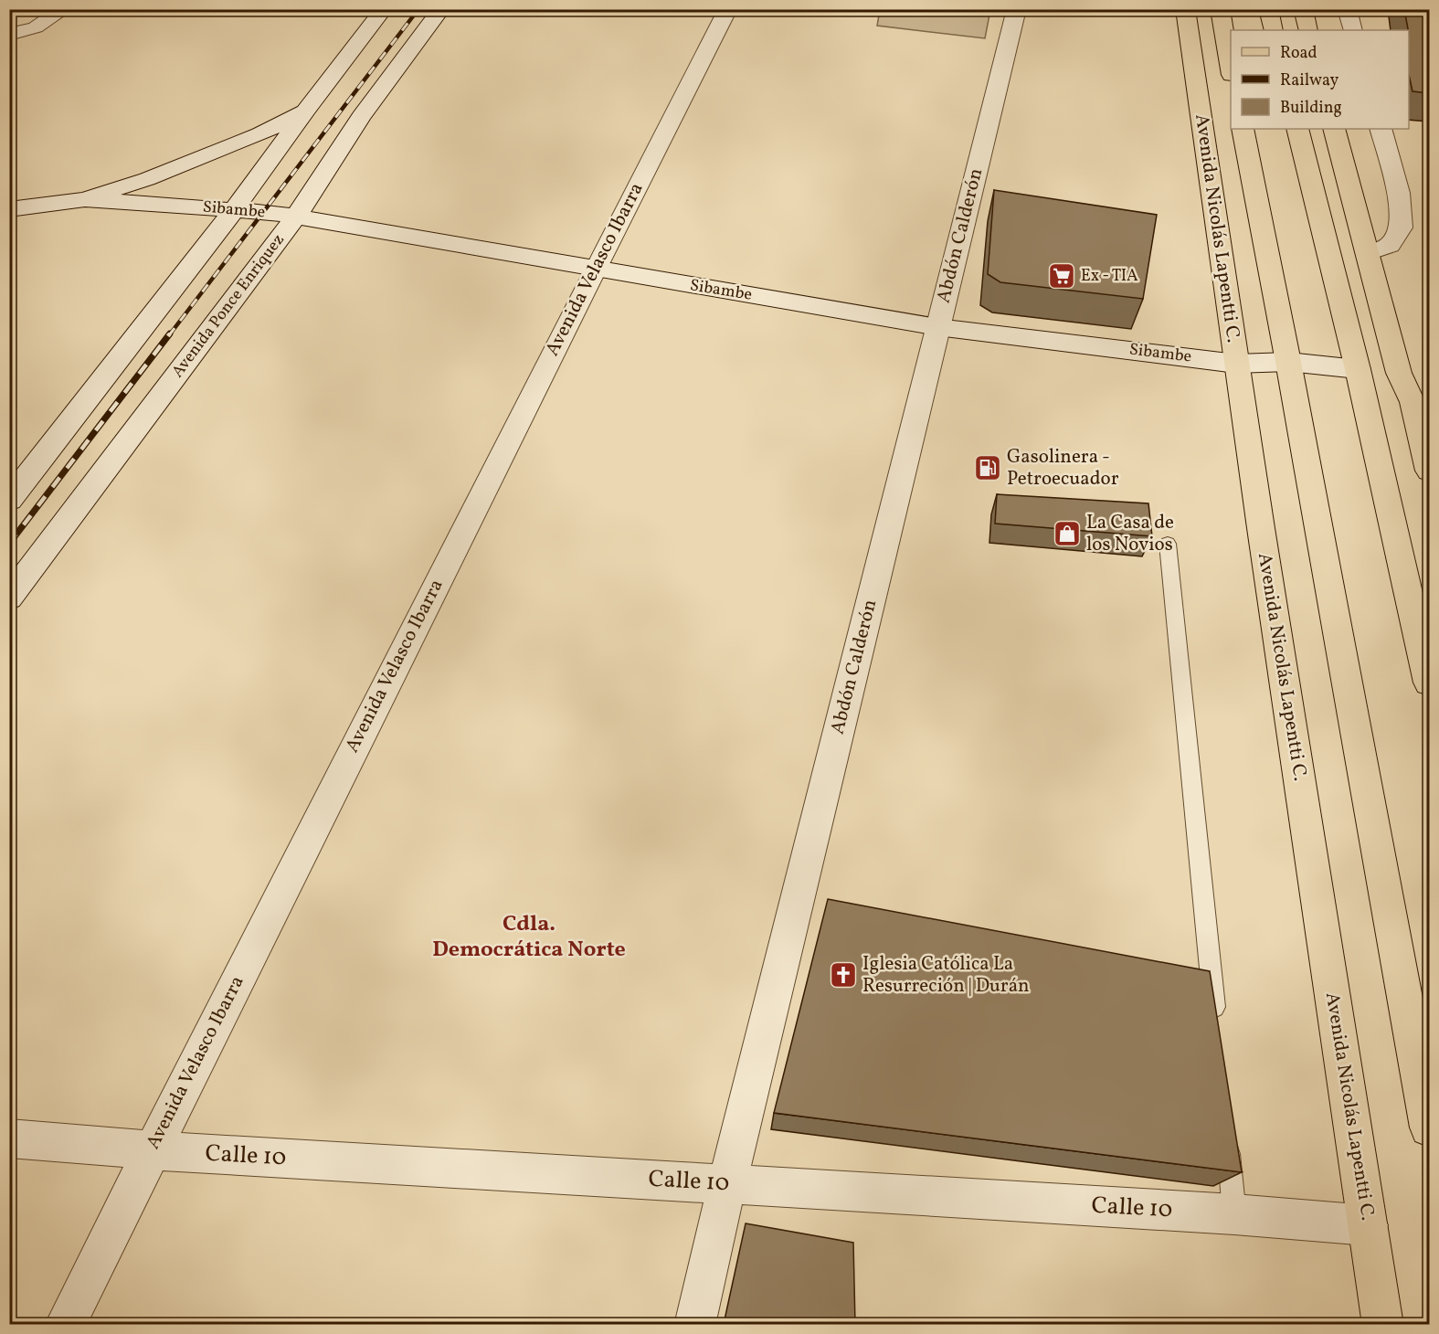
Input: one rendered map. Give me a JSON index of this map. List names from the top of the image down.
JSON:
{
  "streets": {
    "main road": ["Avenida Nicolás Lapentti C."],
    "street": [
      "Sibambe",
      "Abdón Calderón",
      "Avenida Velasco Ibarra",
      "Avenida Ponce Enriquez",
      "Calle 10"
    ]
  },
  "crossings": [
    ["Sibambe", "Avenida Nicolás Lapentti C."],
    ["Sibambe", "Abdón Calderón"],
    ["Sibambe", "Avenida Velasco Ibarra"],
    ["Sibambe", "Avenida Ponce Enriquez"],
    ["Avenida Nicolás Lapentti C.", "Calle 10"],
    ["Abdón Calderón", "Calle 10"],
    ["Avenida Velasco Ibarra", "Calle 10"]
  ],
  "districts": ["Cdla. Democrática Norte"],
  "places": {
    "supermarket": ["Ex - TIA"],
    "fuel station": ["Gasolinera - Petroecuador"],
    "shop": ["La Casa de los Novios"],
    "church": ["Iglesia Católica La Resurreción | Durán"]
  },
  "legend": ["Road", "Railway", "Building"]
}
